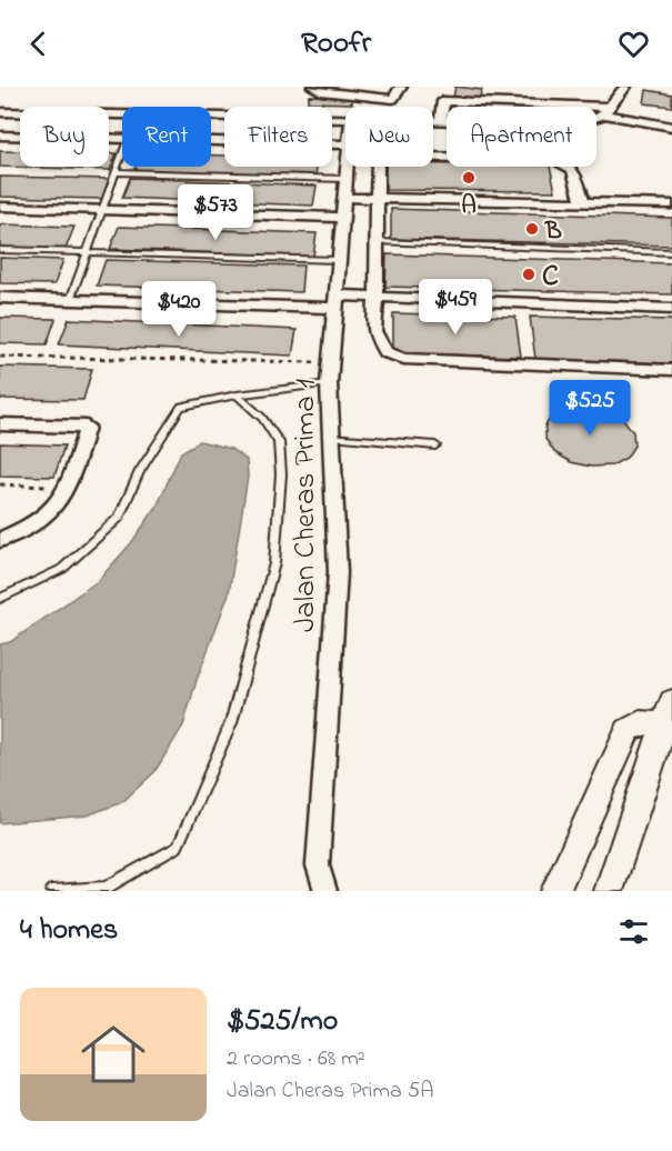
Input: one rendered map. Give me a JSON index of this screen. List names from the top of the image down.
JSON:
{
  "streets": {
    "street": ["Jalan Cheras Prima 1"]
  },
  "places": ["A", "B", "C"],
  "page": {
    "header": "Roofr",
    "chip": [
      "Buy",
      "Rent",
      "Filters",
      "New",
      "Apartment"
    ],
    "price": [
      "$573",
      "$459",
      "$420",
      "$525"
    ],
    "heading": "4 homes",
    "list": [
      {
        "name": "$525/mo",
        "note": "2 rooms · 68 m² · Jalan Cheras Prima 5A"
      }
    ]
  }
}
